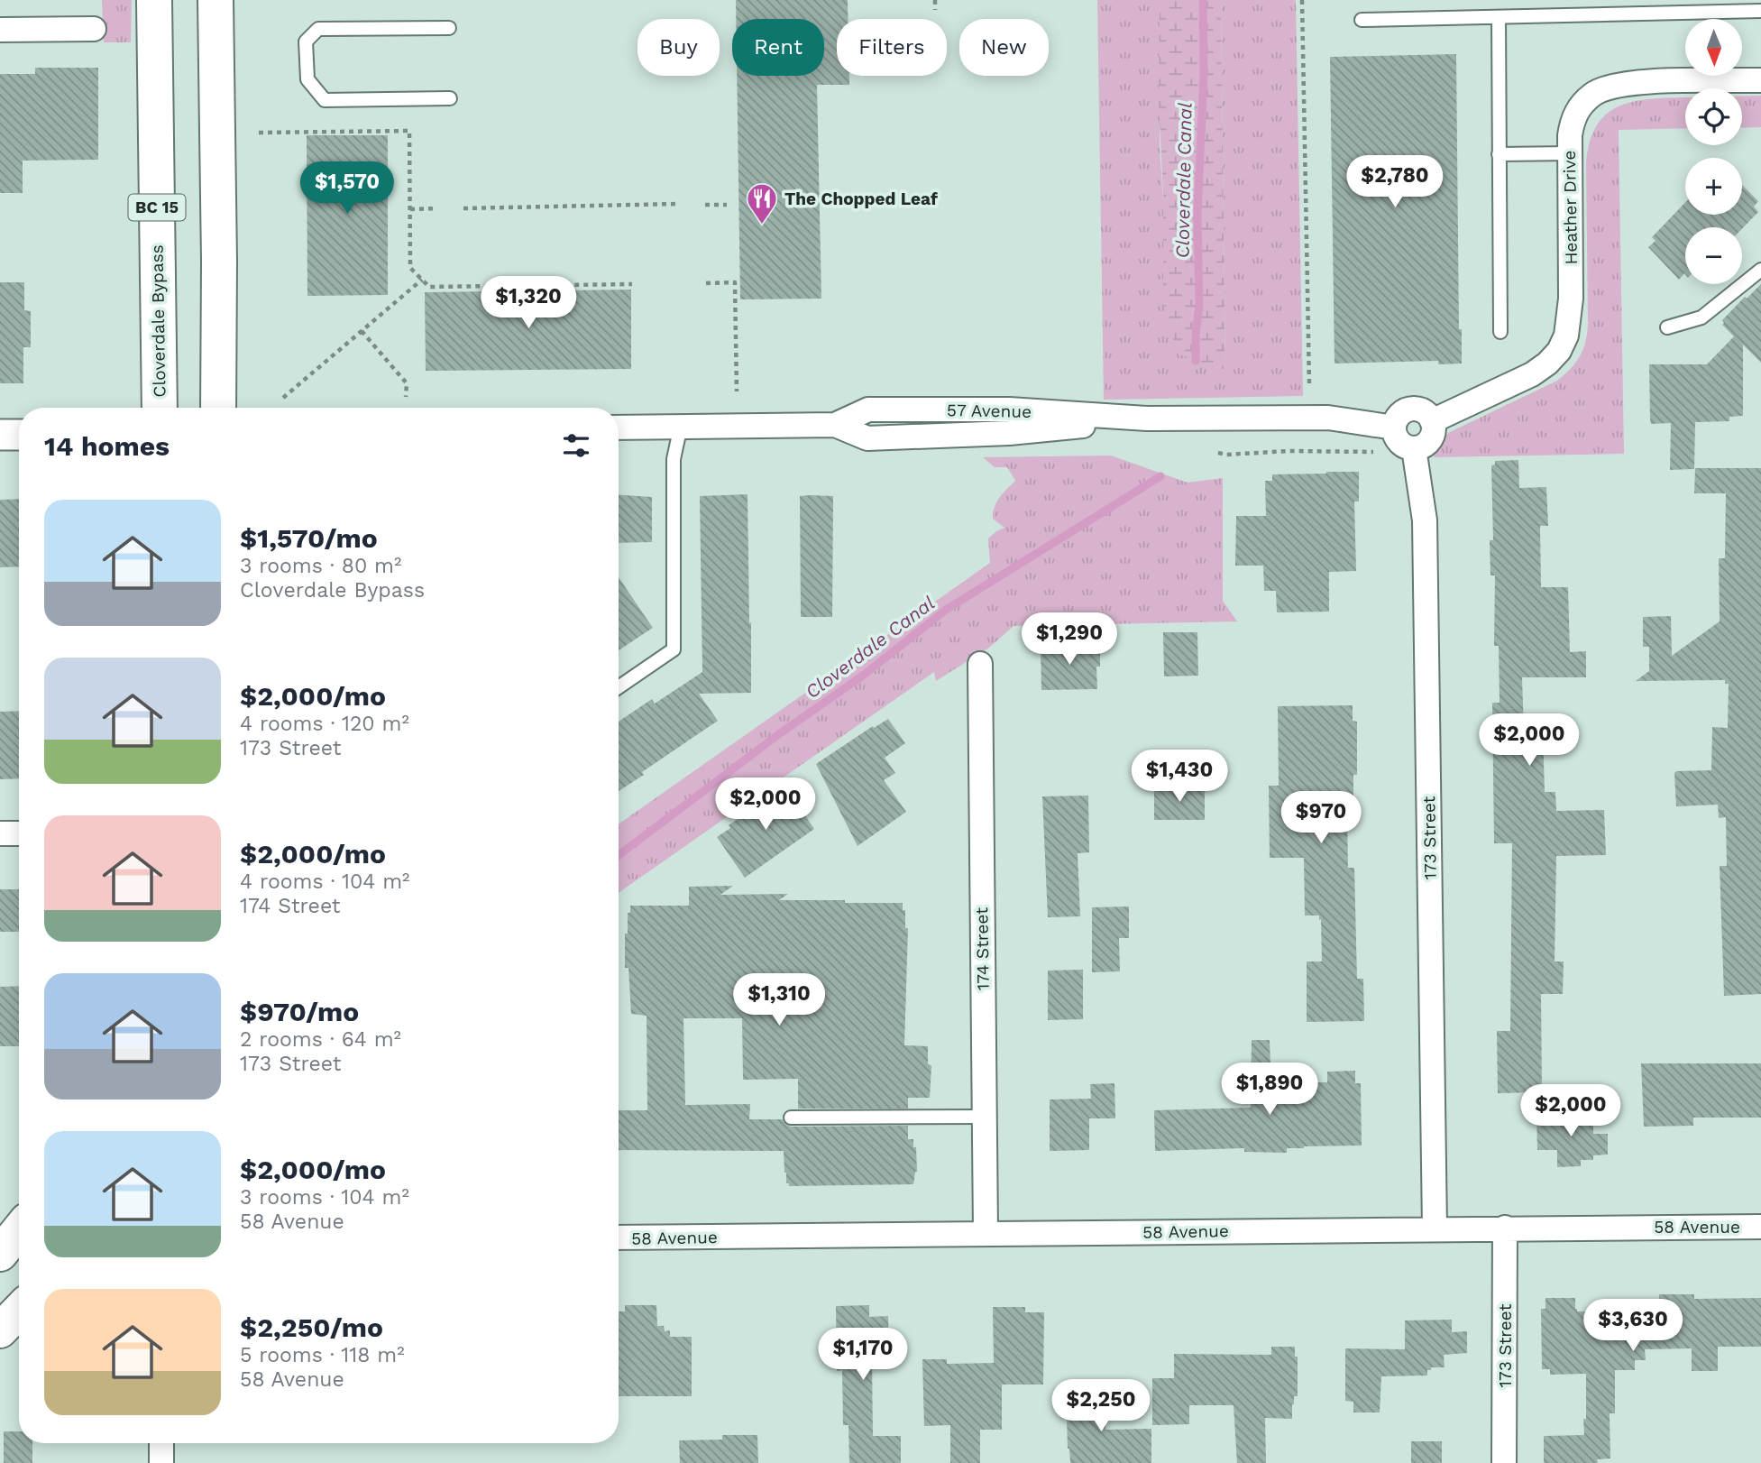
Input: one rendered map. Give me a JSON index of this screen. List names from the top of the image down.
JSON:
{
  "streets": {
    "highway": ["BC 15", "Cloverdale Bypass"],
    "street": [
      "Heather Drive",
      "57 Avenue",
      "173 Street",
      "174 Street",
      "58 Avenue"
    ]
  },
  "crossings": [
    ["Heather Drive", "57 Avenue"],
    ["Heather Drive", "173 Street"],
    ["57 Avenue", "173 Street"],
    ["173 Street", "58 Avenue"],
    ["174 Street", "58 Avenue"]
  ],
  "water": ["Cloverdale Canal"],
  "places": {
    "restaurant": ["The Chopped Leaf"]
  },
  "north": "bottom",
  "page": {
    "map_buttons": ["+", "−"],
    "chip": [
      "Buy",
      "Rent",
      "Filters",
      "New"
    ],
    "price": [
      "$2,780",
      "$1,570",
      "$1,320",
      "$1,290",
      "$2,000",
      "$1,430",
      "$2,000",
      "$970",
      "$1,310",
      "$1,890",
      "$2,000",
      "$3,630",
      "$1,170",
      "$2,250"
    ],
    "heading": "14 homes",
    "list": [
      {
        "name": "$1,570/mo",
        "note": "3 rooms · 80 m² · Cloverdale Bypass"
      },
      {
        "name": "$2,000/mo",
        "note": "4 rooms · 120 m² · 173 Street"
      },
      {
        "name": "$2,000/mo",
        "note": "4 rooms · 104 m² · 174 Street"
      },
      {
        "name": "$970/mo",
        "note": "2 rooms · 64 m² · 173 Street"
      },
      {
        "name": "$2,000/mo",
        "note": "3 rooms · 104 m² · 58 Avenue"
      },
      {
        "name": "$2,250/mo",
        "note": "5 rooms · 118 m² · 58 Avenue"
      }
    ]
  }
}
